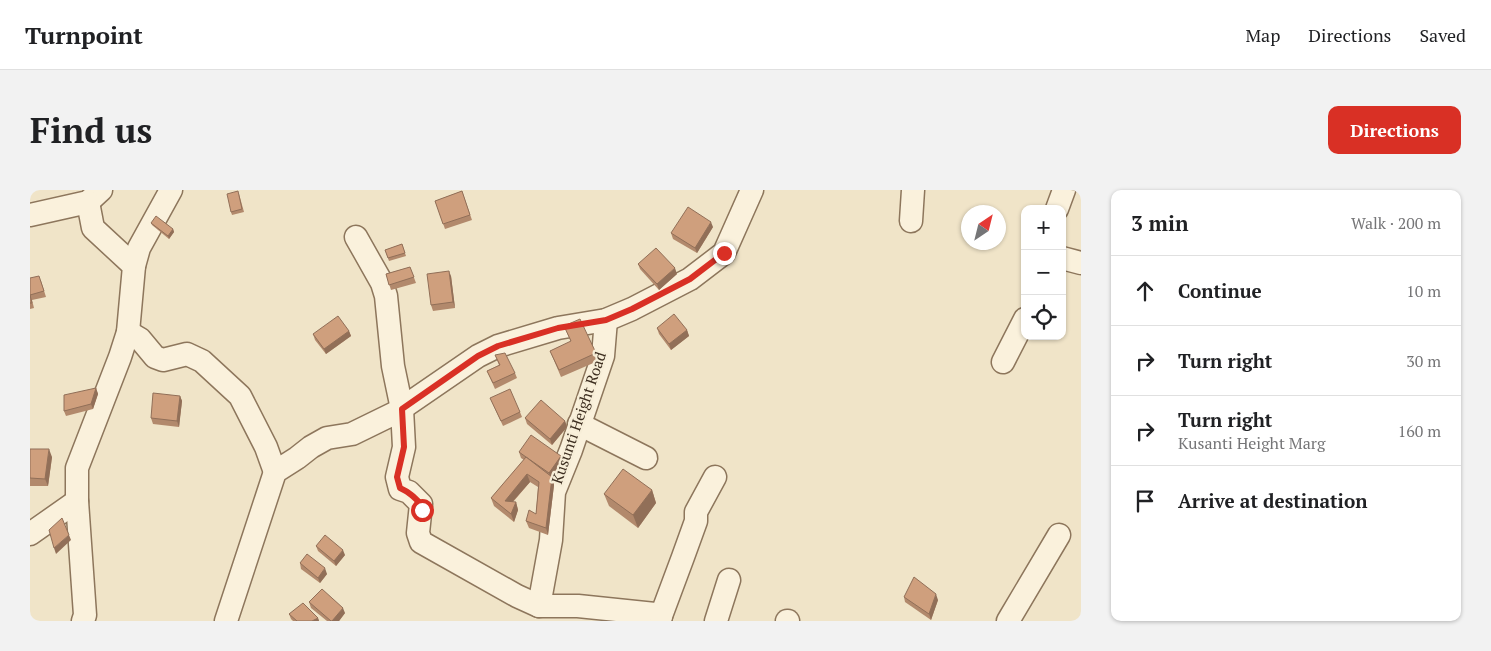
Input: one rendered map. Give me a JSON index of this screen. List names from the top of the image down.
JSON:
{
  "streets": {
    "street": ["Kusunti Height Road"]
  },
  "north": "top right",
  "page": {
    "header": "Turnpoint",
    "nav": ["Map", "Directions", "Saved"],
    "buttons": "Directions",
    "title": "Find us",
    "heading": ["3 min", "Walk · 200 m"],
    "map_buttons": ["+", "−"],
    "list": [
      ["Continue", "10 m"],
      ["Turn right", "30 m"],
      ["Turn right", "Kusanti Height Marg", "160 m"],
      "Arrive at destination"
    ]
  }
}
